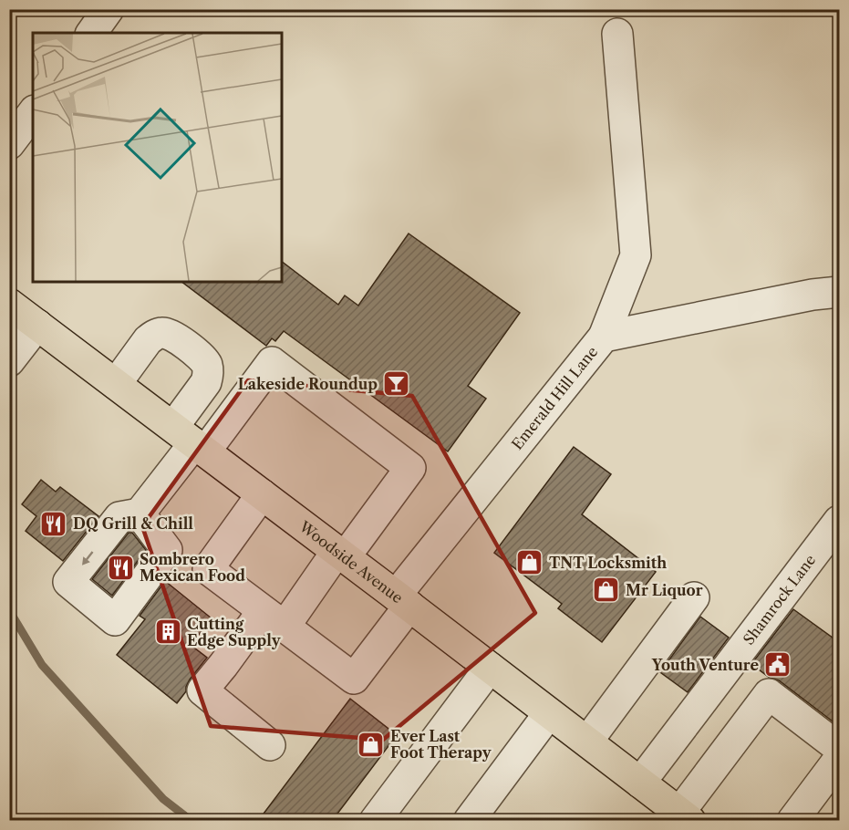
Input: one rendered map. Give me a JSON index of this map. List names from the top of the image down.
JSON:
{
  "streets": {
    "main road": ["Woodside Avenue"],
    "street": ["Emerald Hill Lane", "Shamrock Lane"]
  },
  "crossings": [
    ["Emerald Hill Lane", "Woodside Avenue"],
    ["Woodside Avenue", "Shamrock Lane"]
  ],
  "places": {
    "bar": ["Lakeside Roundup"],
    "restaurant": ["DQ Grill & Chill", "Sombrero Mexican Food"],
    "shop": ["TNT Locksmith", "Mr Liquor", "Ever Last Foot Therapy"],
    "building": ["Cutting Edge Supply"],
    "public building": ["Youth Venture"]
  }
}
